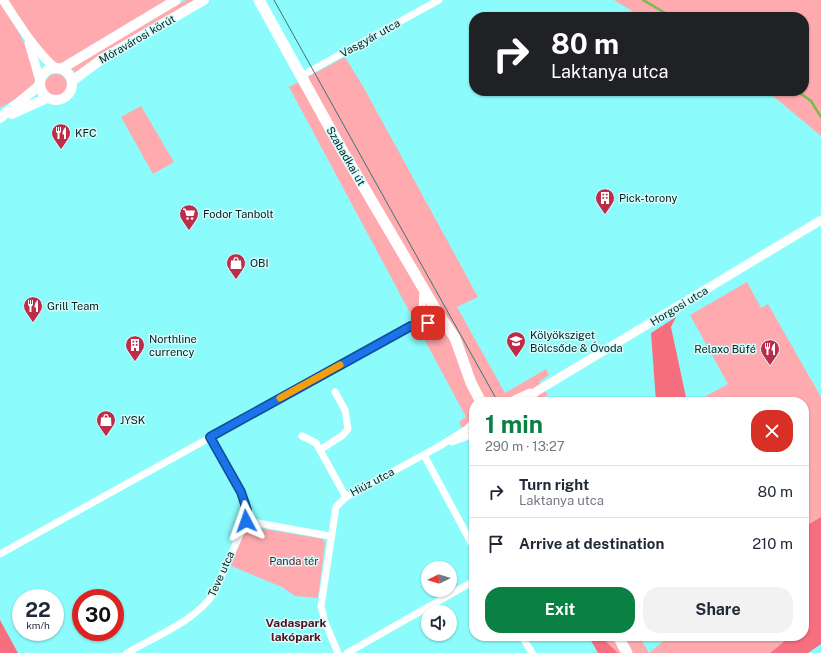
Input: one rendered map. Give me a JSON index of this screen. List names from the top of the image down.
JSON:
{
  "streets": {
    "main road": ["Móravárosi körút", "Szabadkai út"],
    "street": [
      "Vasgyár utca",
      "Horgosi utca",
      "Hiúz utca",
      "Teve utca"
    ]
  },
  "crossings": [
    ["Vasgyár utca", "Szabadkai út"]
  ],
  "districts": ["Vadaspark lakópark"],
  "parks": ["Panda tér"],
  "places": {
    "restaurant": ["KFC", "Grill Team", "Relaxo Büfé"],
    "building": ["Pick-torony", "Northline currency"],
    "supermarket": ["Fodor Tanbolt"],
    "shop": ["OBI", "JYSK"],
    "school or university": ["Kölyöksziget Bölcsőde & Óvoda"]
  },
  "north": "left",
  "page": {
    "turn": ["80 m", "Laktanya utca"],
    "heading": ["1 min", "290 m · 13:27"],
    "list": [
      {
        "name": "Turn right",
        "note": "Laktanya utca",
        "value": "80 m"
      },
      {
        "name": "Arrive at destination",
        "value": "210 m"
      }
    ],
    "buttons": ["Exit", "Share"],
    "speed": "22 km/h",
    "limit": "30"
  }
}
